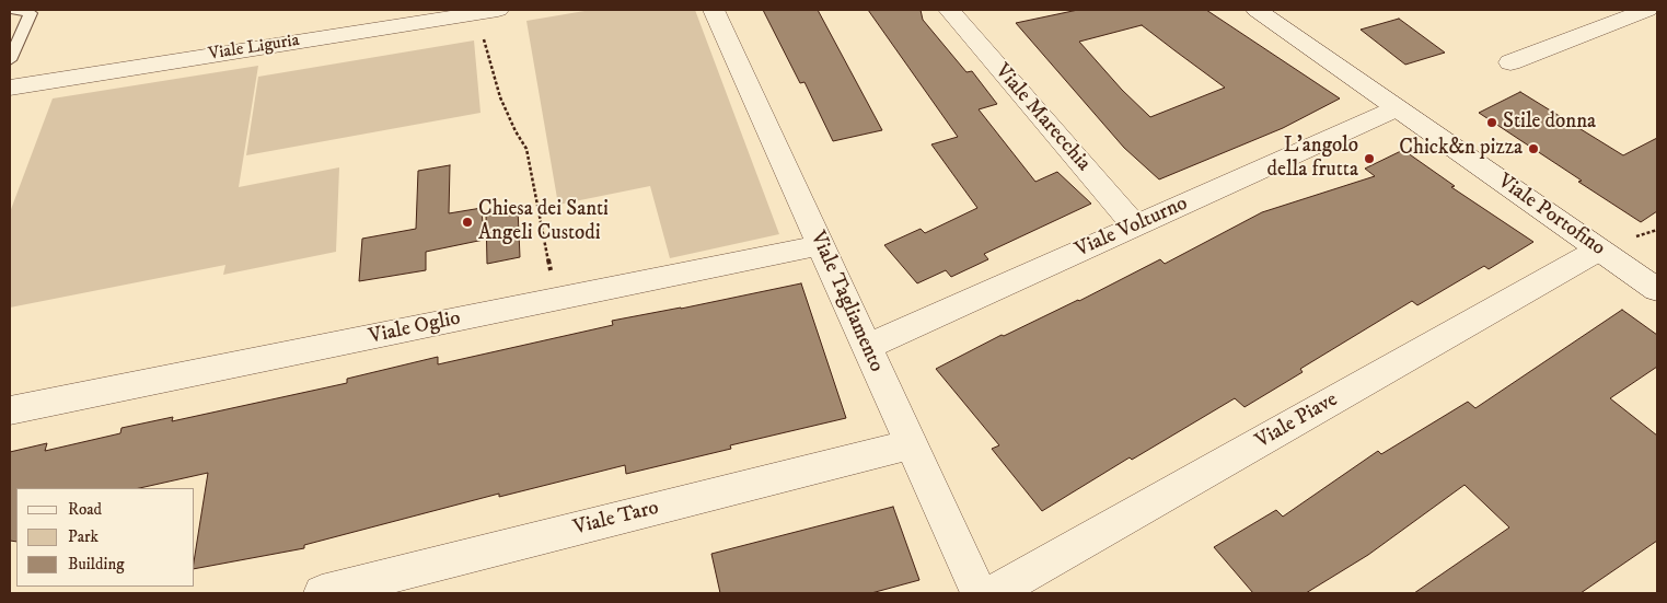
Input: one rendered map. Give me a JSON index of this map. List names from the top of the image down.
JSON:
{
  "streets": {
    "street": [
      "Viale Liguria",
      "Viale Marecchia",
      "Viale Portofino",
      "Viale Volturno",
      "Viale Tagliamento",
      "Viale Oglio",
      "Viale Piave",
      "Viale Taro"
    ]
  },
  "crossings": [
    ["Viale Marecchia", "Viale Volturno"],
    ["Viale Portofino", "Viale Volturno"],
    ["Viale Portofino", "Viale Piave"],
    ["Viale Volturno", "Viale Tagliamento"],
    ["Viale Tagliamento", "Viale Oglio"],
    ["Viale Tagliamento", "Viale Taro"]
  ],
  "places": [
    "Stile donna",
    "Chick&n pizza",
    "L'angolo della frutta",
    "Chiesa dei Santi Angeli Custodi"
  ],
  "legend": ["Road", "Park", "Building"]
}
